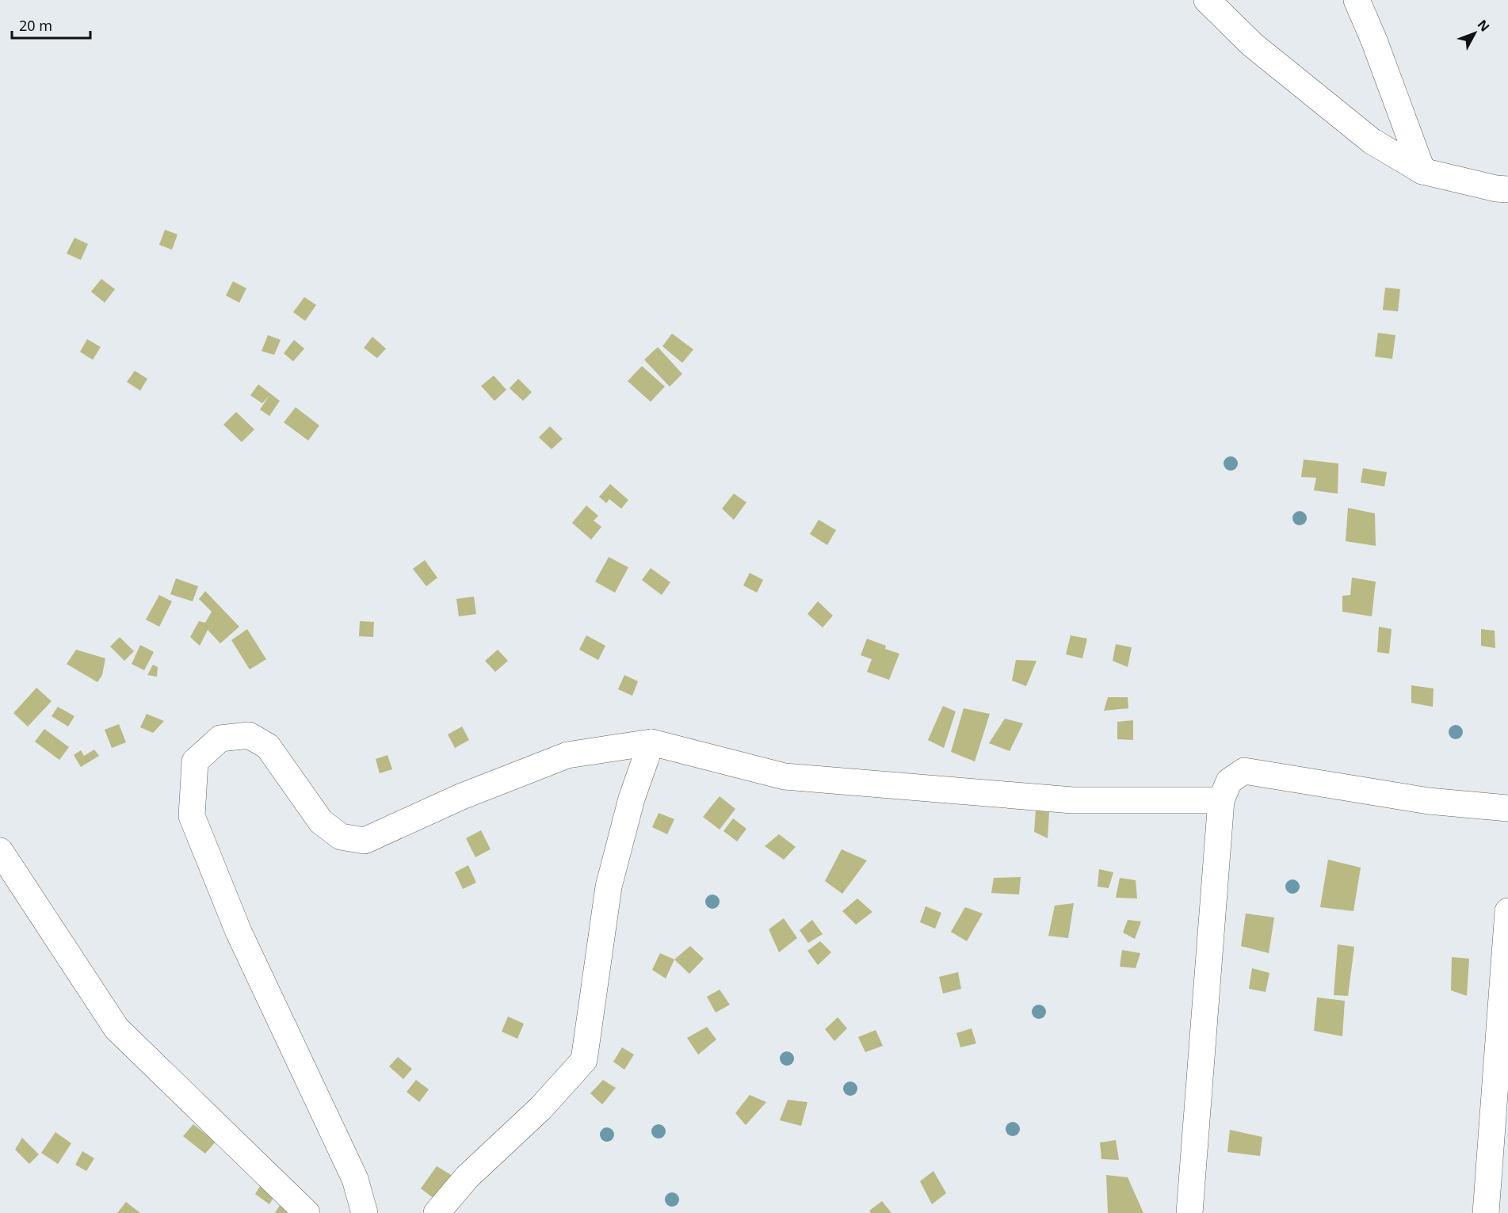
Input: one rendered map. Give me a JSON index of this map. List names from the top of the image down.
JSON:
{
  "scale_bar": "20 m",
  "north": "top right"
}
